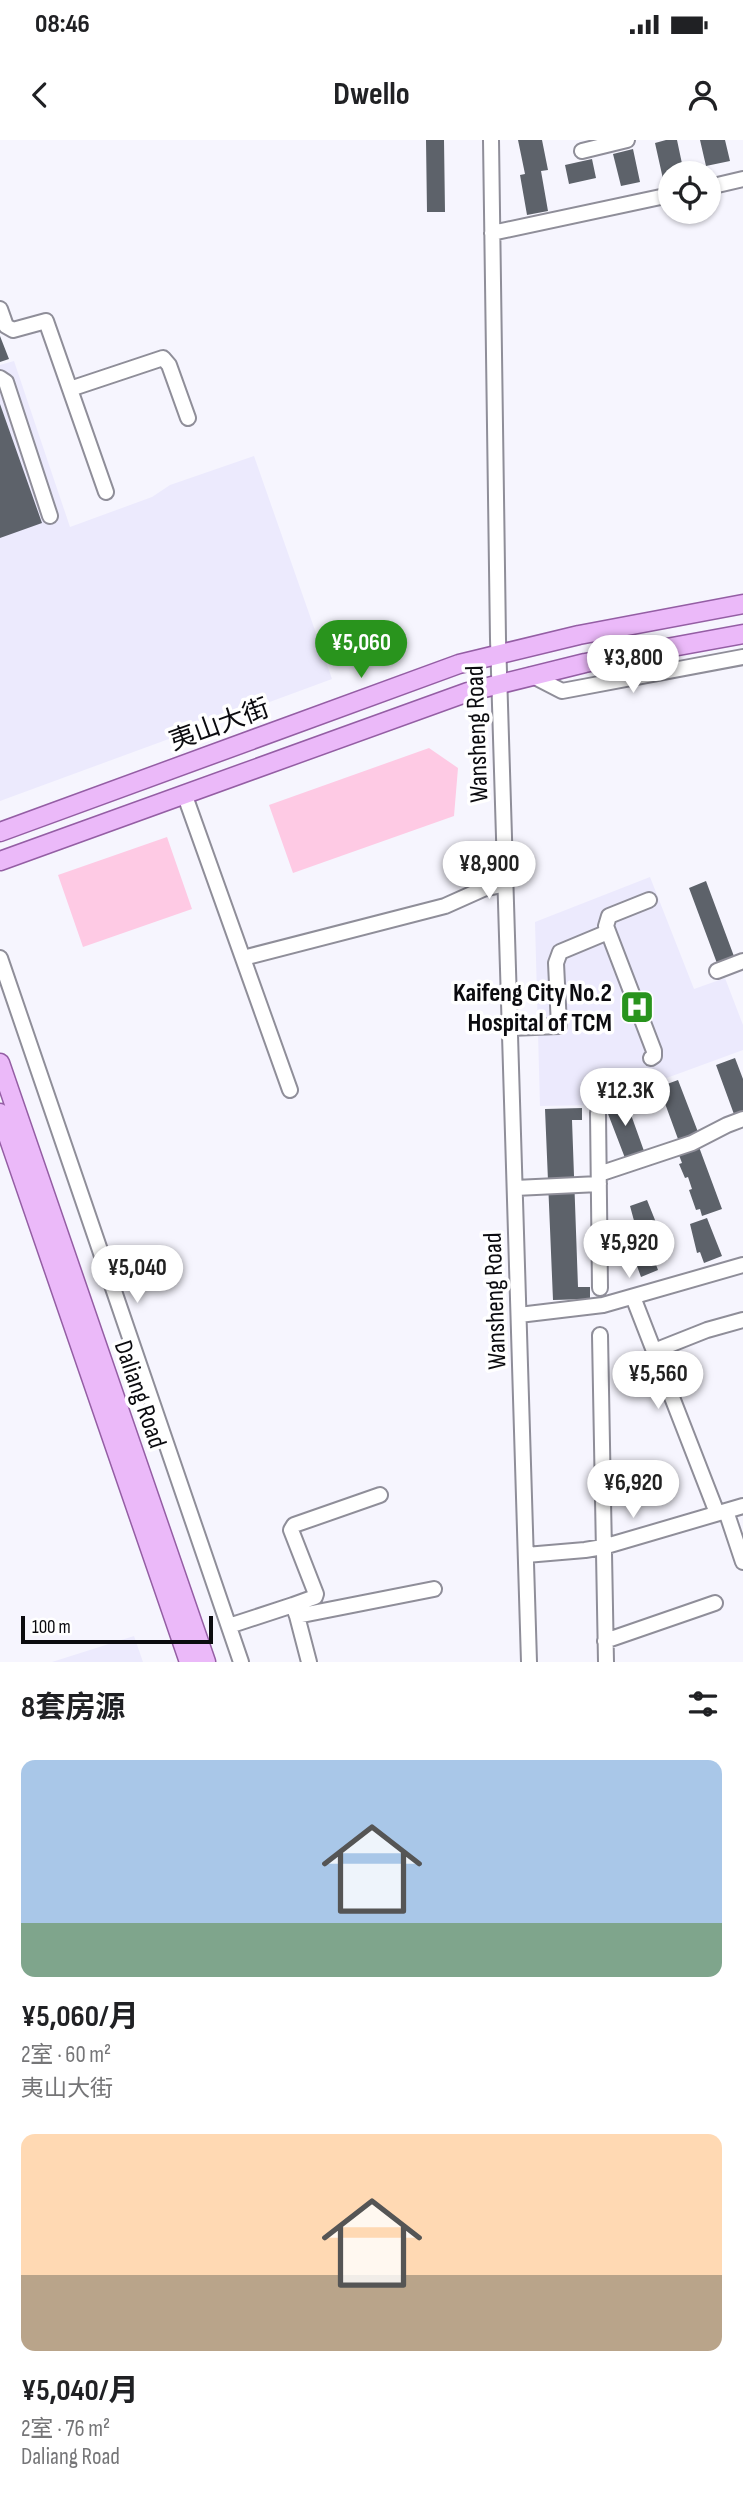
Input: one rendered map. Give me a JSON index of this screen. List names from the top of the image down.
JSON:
{
  "streets": {
    "main road": ["夷山大街", "Daliang Road"],
    "street": ["Wansheng Road"]
  },
  "crossings": [
    ["夷山大街", "Wansheng Road"]
  ],
  "places": {
    "hospital": ["Kaifeng City No.2 Hospital of TCM"]
  },
  "scale_bar": "100 m",
  "page": {
    "status": "08:46",
    "header": "Dwello",
    "price": [
      "¥5,060",
      "¥3,800",
      "¥8,900",
      "¥12.3K",
      "¥5,920",
      "¥5,040",
      "¥5,560",
      "¥6,920"
    ],
    "scale": "100 m",
    "heading": "8套房源",
    "list": [
      {
        "name": "¥5,060/月",
        "note": "2室 · 60 m² · 夷山大街"
      },
      {
        "name": "¥5,040/月",
        "note": "2室 · 76 m² · Daliang Road"
      }
    ]
  }
}
